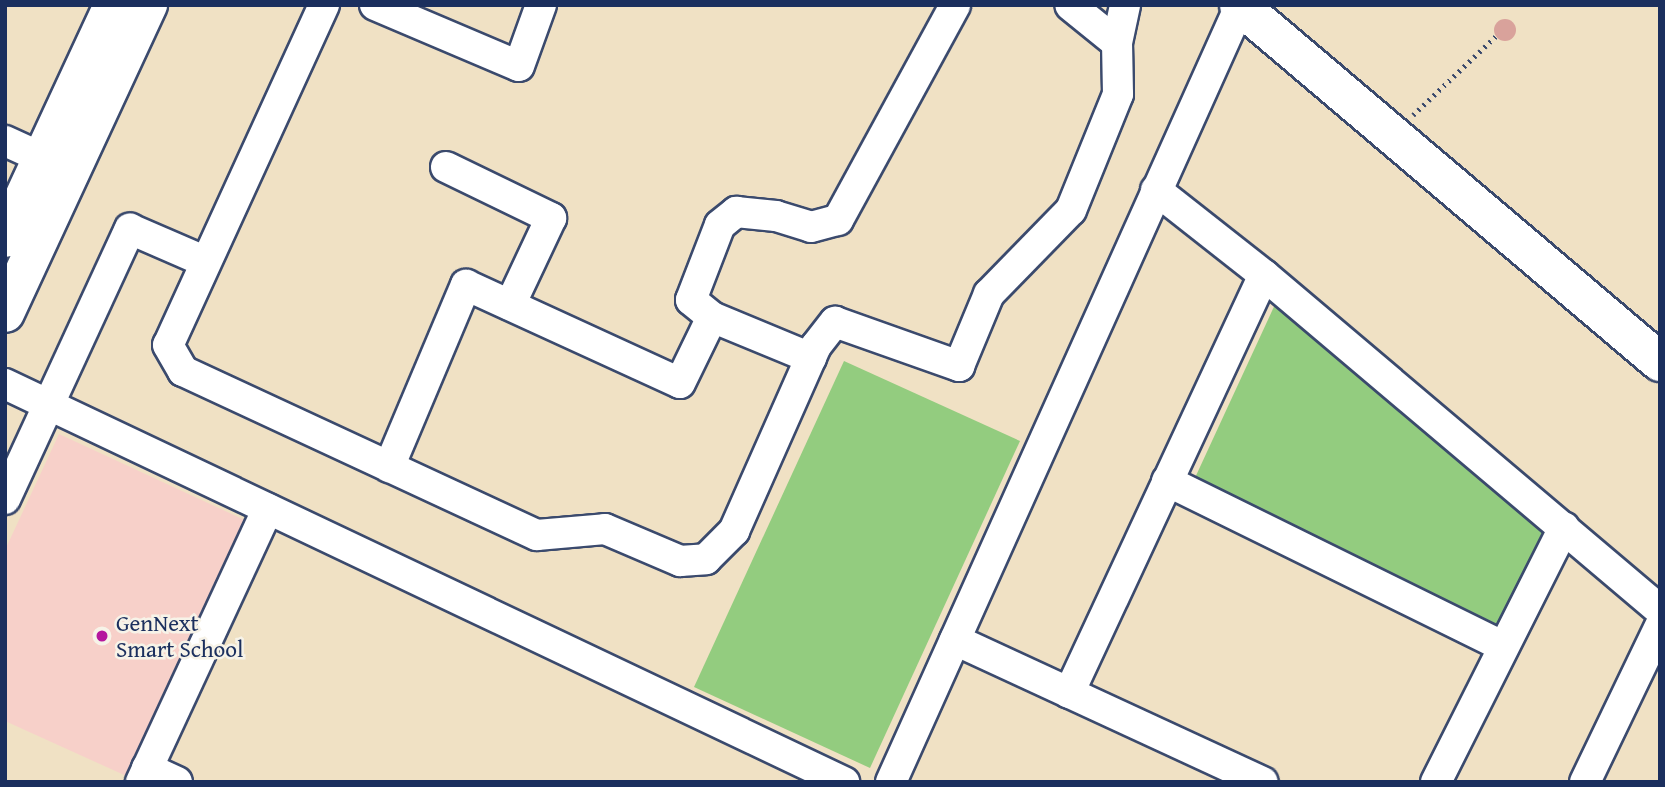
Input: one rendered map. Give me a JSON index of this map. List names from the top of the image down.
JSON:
{
  "places": ["GenNext Smart School"]
}
